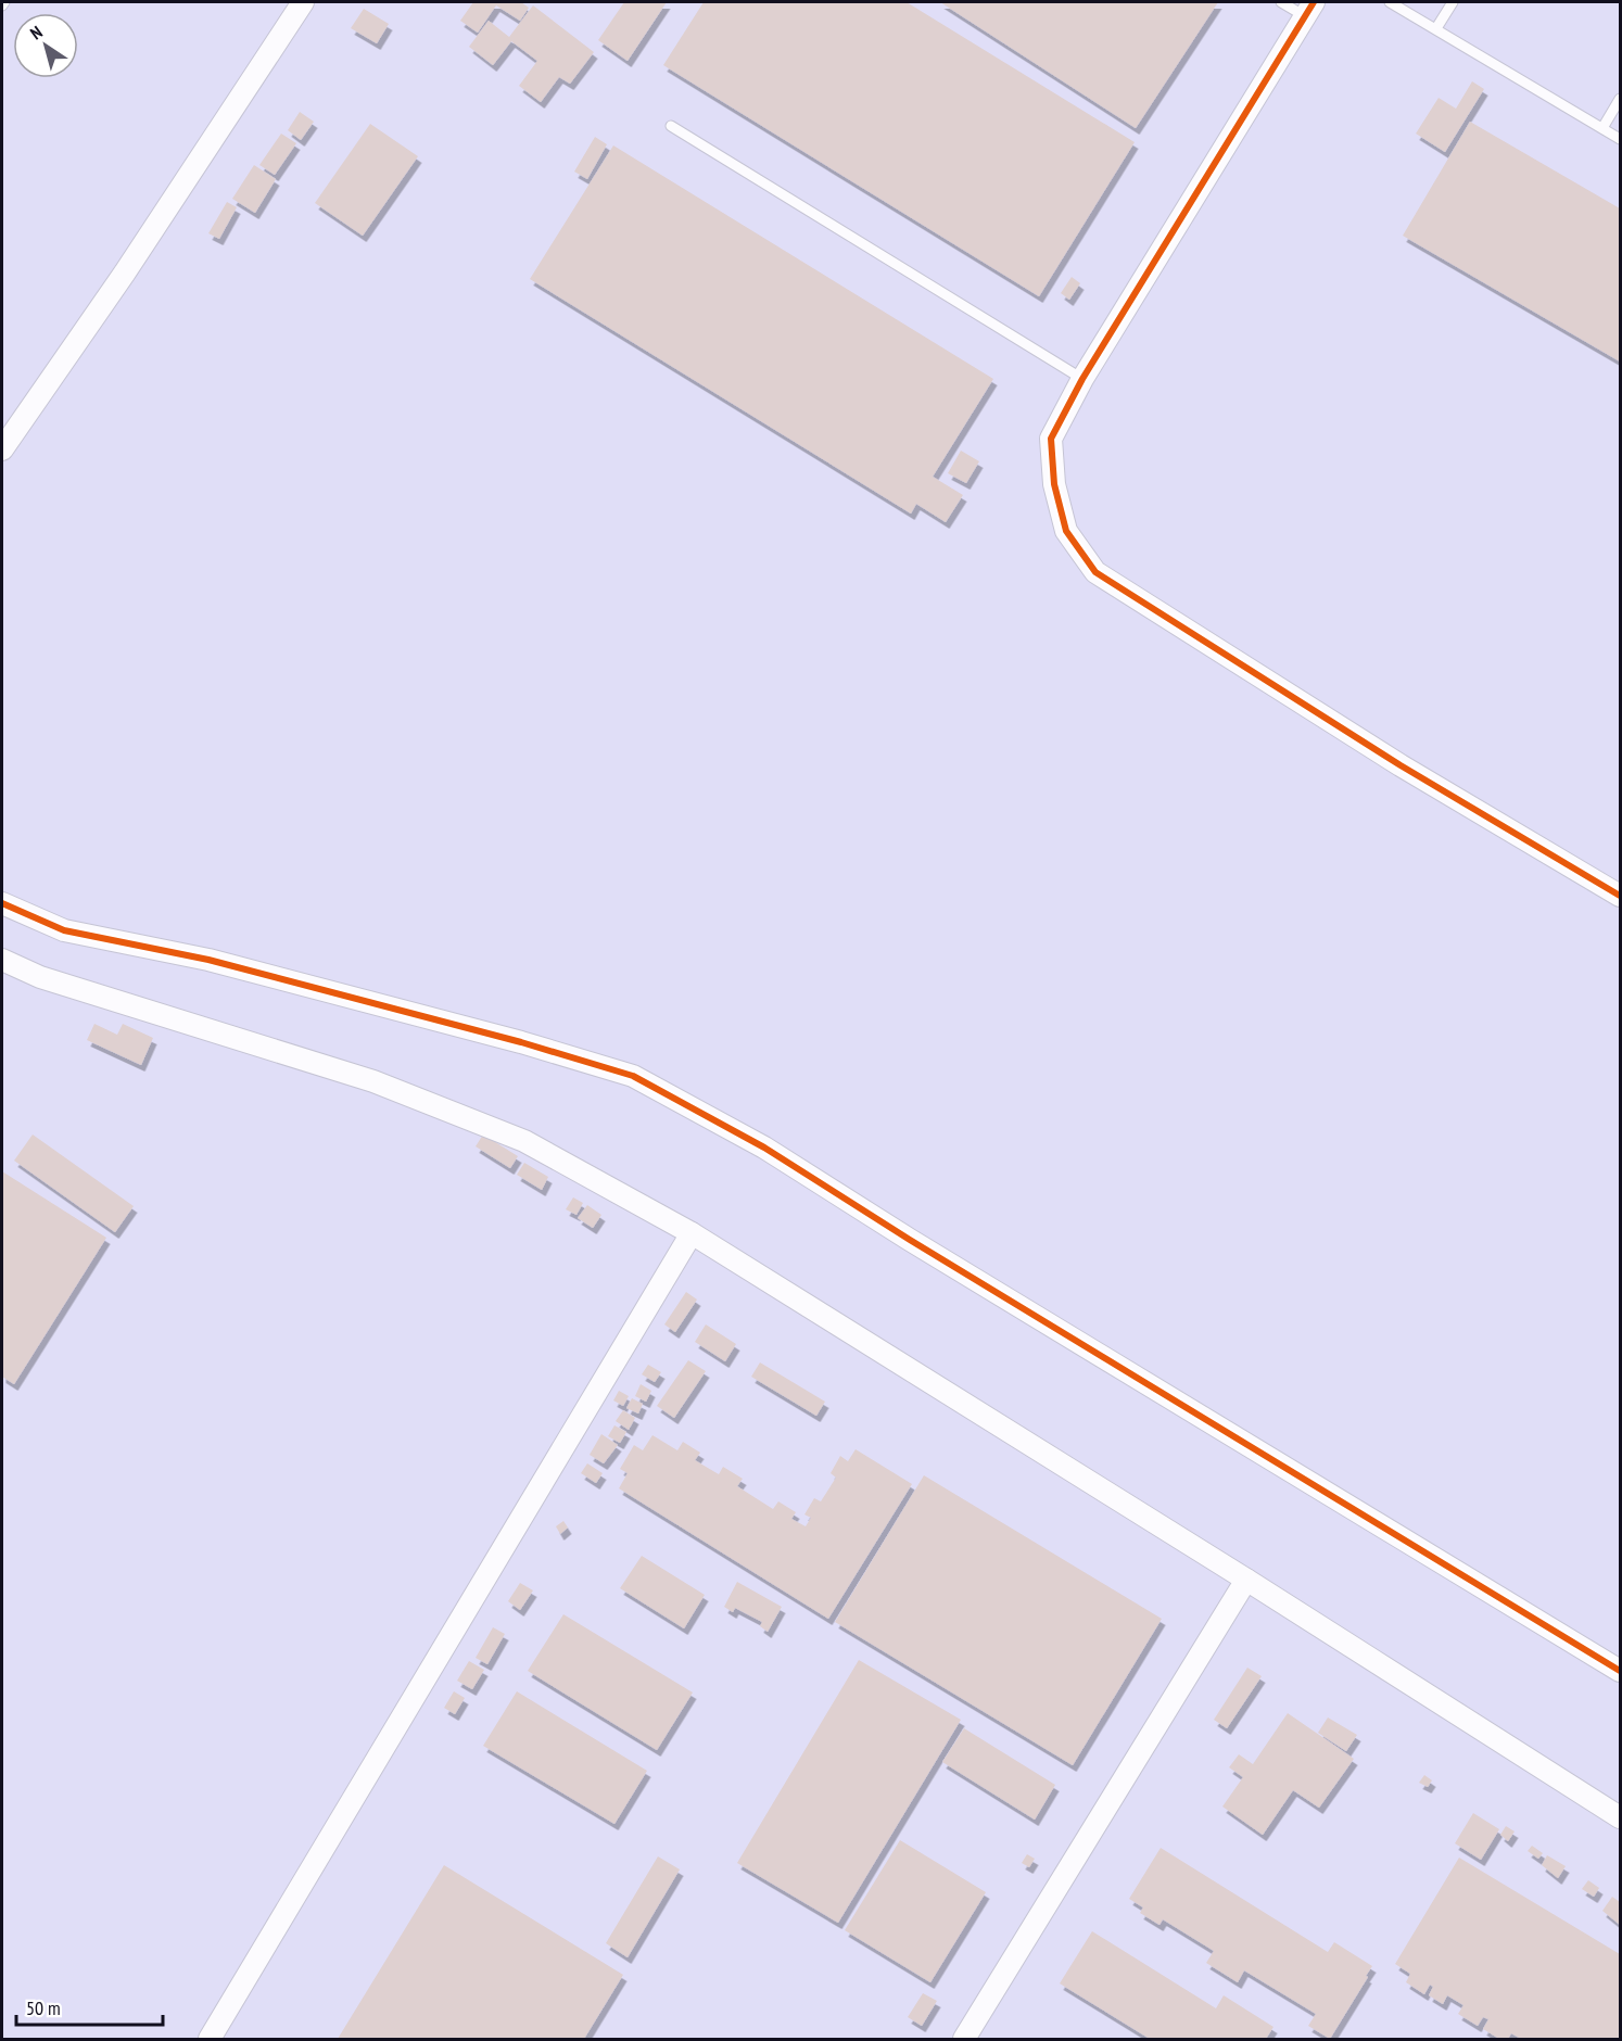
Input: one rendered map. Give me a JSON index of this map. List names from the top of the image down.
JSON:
{
  "scale_bar": "50 m",
  "north": "top left"
}
